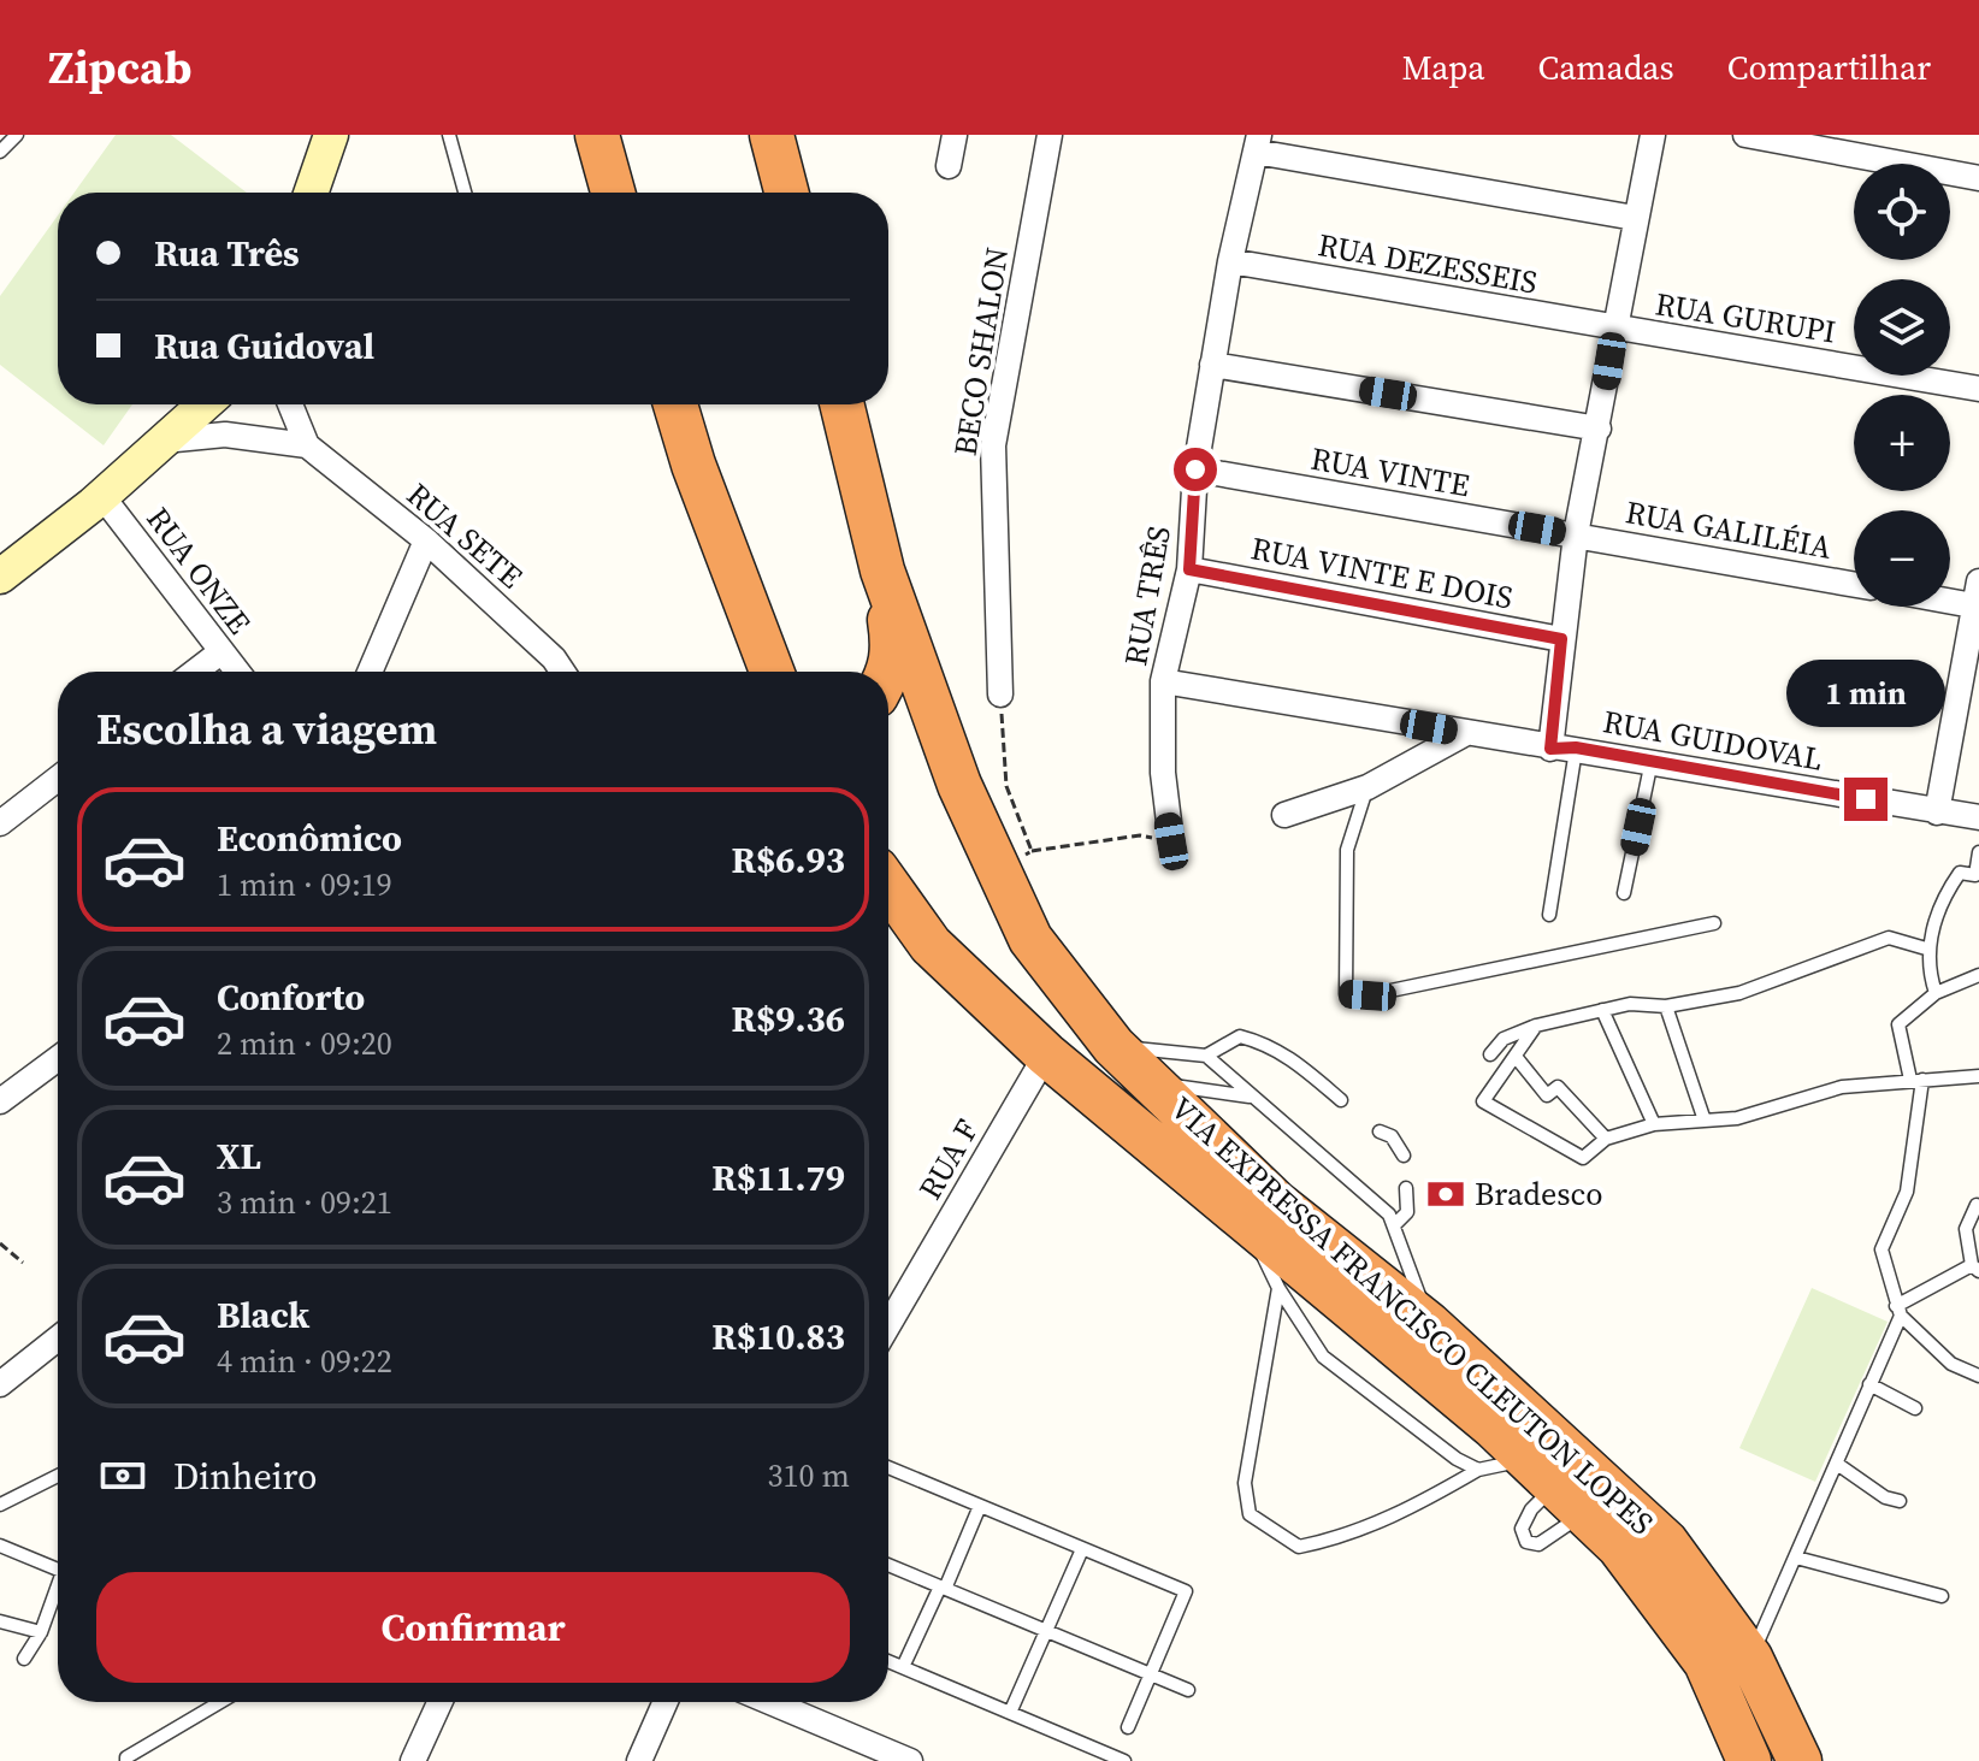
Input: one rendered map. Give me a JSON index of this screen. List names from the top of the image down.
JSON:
{
  "streets": {
    "highway": ["VIA EXPRESSA FRANCISCO CLEUTON LOPES"],
    "street": [
      "RUA DEZESSEIS",
      "RUA GURUPI",
      "BECO SHALON",
      "RUA VINTE",
      "RUA GALILÉIA",
      "RUA SETE",
      "RUA ONZE",
      "RUA VINTE E DOIS",
      "RUA TRÊS",
      "RUA GUIDOVAL",
      "RUA F"
    ]
  },
  "crossings": [
    ["RUA DEZESSEIS", "RUA GURUPI"],
    ["RUA DEZESSEIS", "RUA TRÊS"],
    ["RUA VINTE", "RUA GALILÉIA"],
    ["RUA VINTE", "RUA TRÊS"],
    ["RUA VINTE E DOIS", "RUA TRÊS"],
    ["RUA TRÊS", "RUA GUIDOVAL"],
    ["RUA F", "VIA EXPRESSA FRANCISCO CLEUTON LOPES"]
  ],
  "places": {
    "bank": ["Bradesco"]
  },
  "page": {
    "header": "Zipcab",
    "nav": ["Mapa", "Camadas", "Compartilhar"],
    "map_buttons": ["+", "−"],
    "banner": ["Rua Três", "Rua Guidoval"],
    "bubble": "1 min",
    "heading": "Escolha a viagem",
    "list": [
      {
        "name": "Econômico",
        "note": "1 min · 09:19",
        "value": "R$6.93"
      },
      {
        "name": "Conforto",
        "note": "2 min · 09:20",
        "value": "R$9.36"
      },
      {
        "name": "XL",
        "note": "3 min · 09:21",
        "value": "R$11.79"
      },
      {
        "name": "Black",
        "note": "4 min · 09:22",
        "value": "R$10.83"
      }
    ],
    "pay": ["Dinheiro", "310 m"],
    "buttons": "Confirmar"
  }
}
